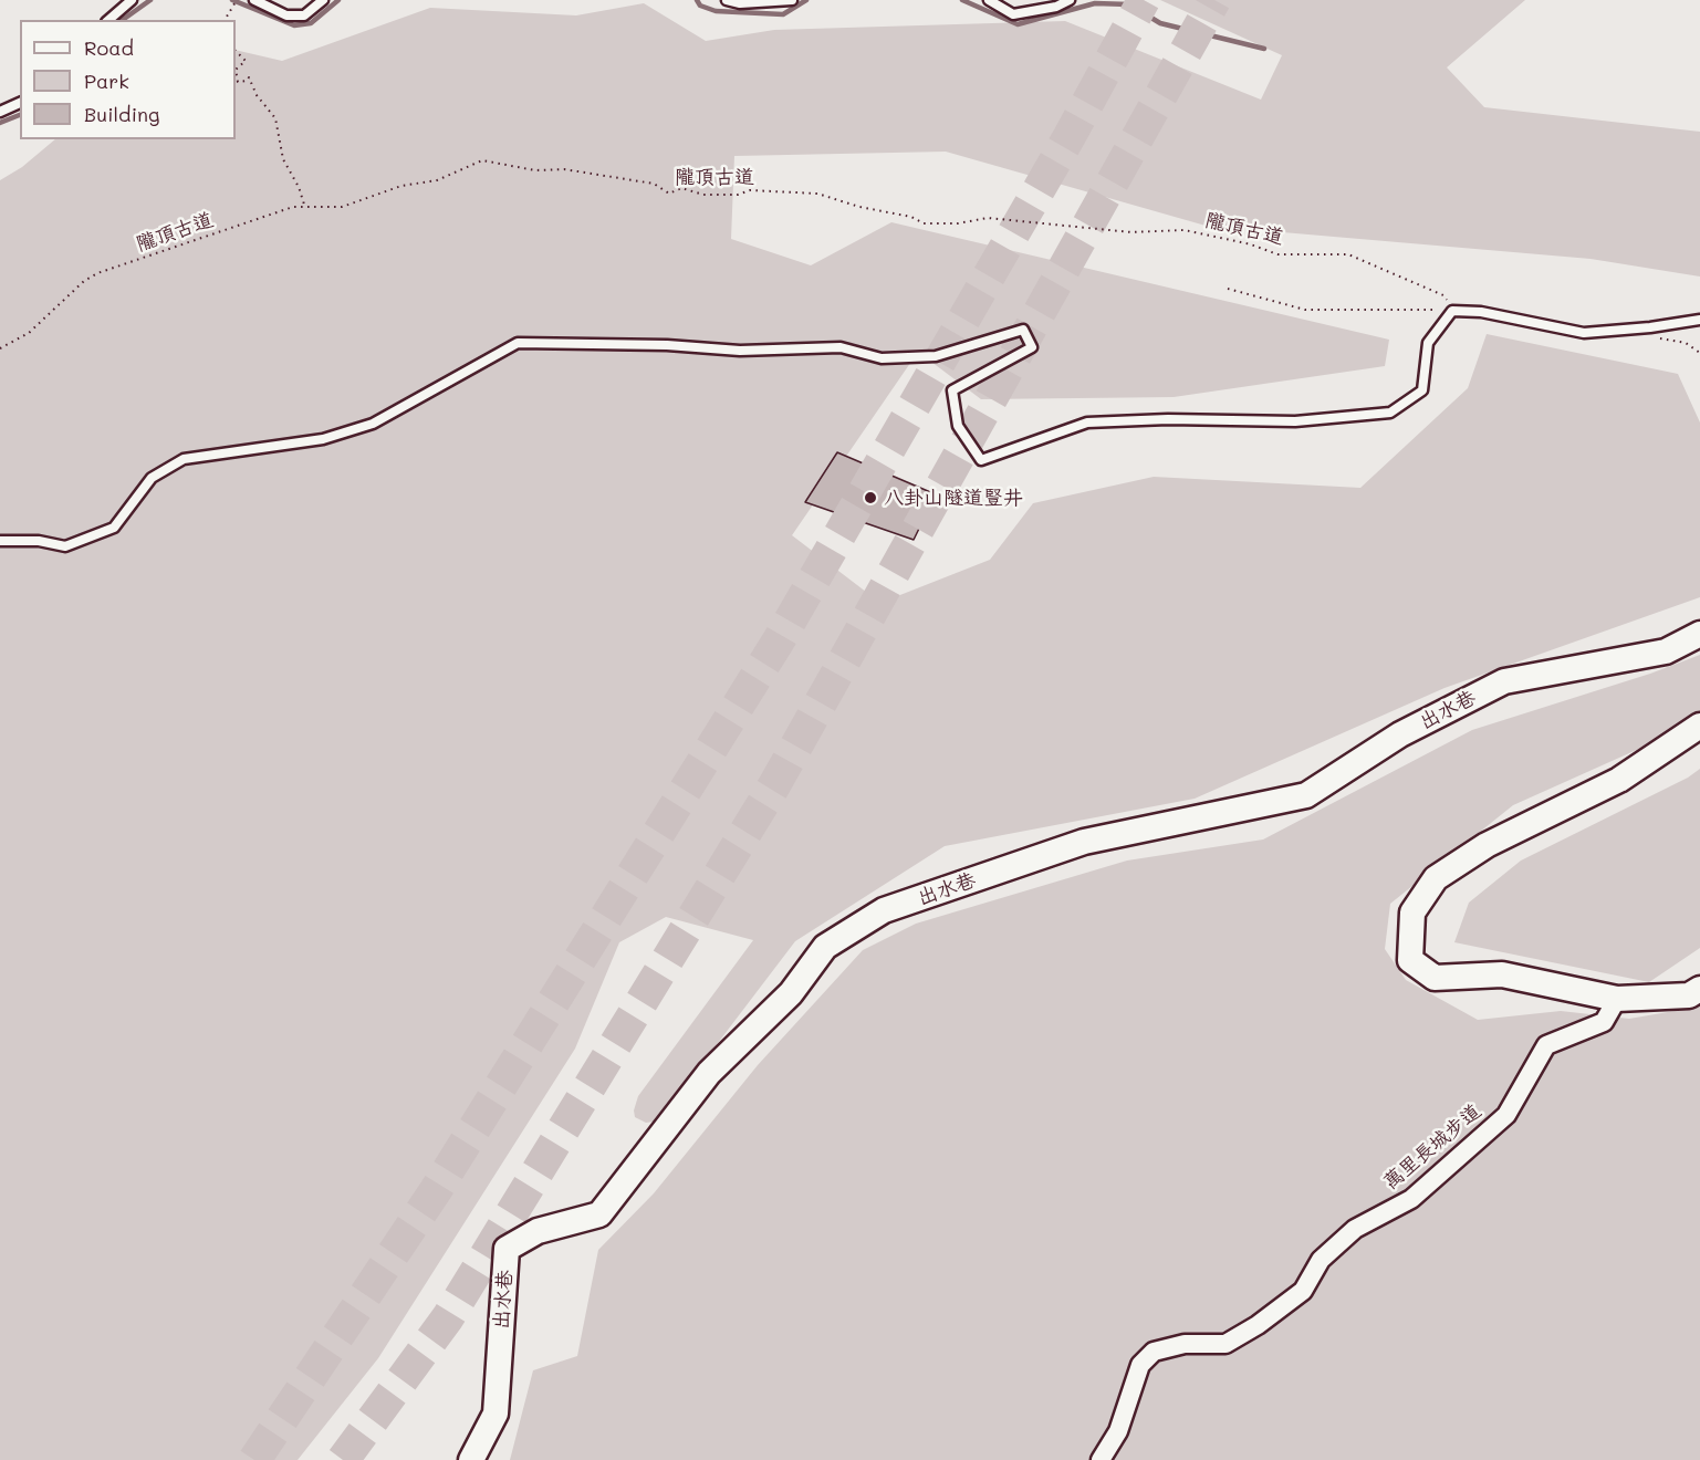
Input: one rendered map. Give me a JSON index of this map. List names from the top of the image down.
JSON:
{
  "streets": {
    "street": ["出水巷", "萬里長城步道"],
    "path": ["隴頂古道"]
  },
  "places": ["八卦山隧道豎井"],
  "legend": ["Road", "Park", "Building"]
}
